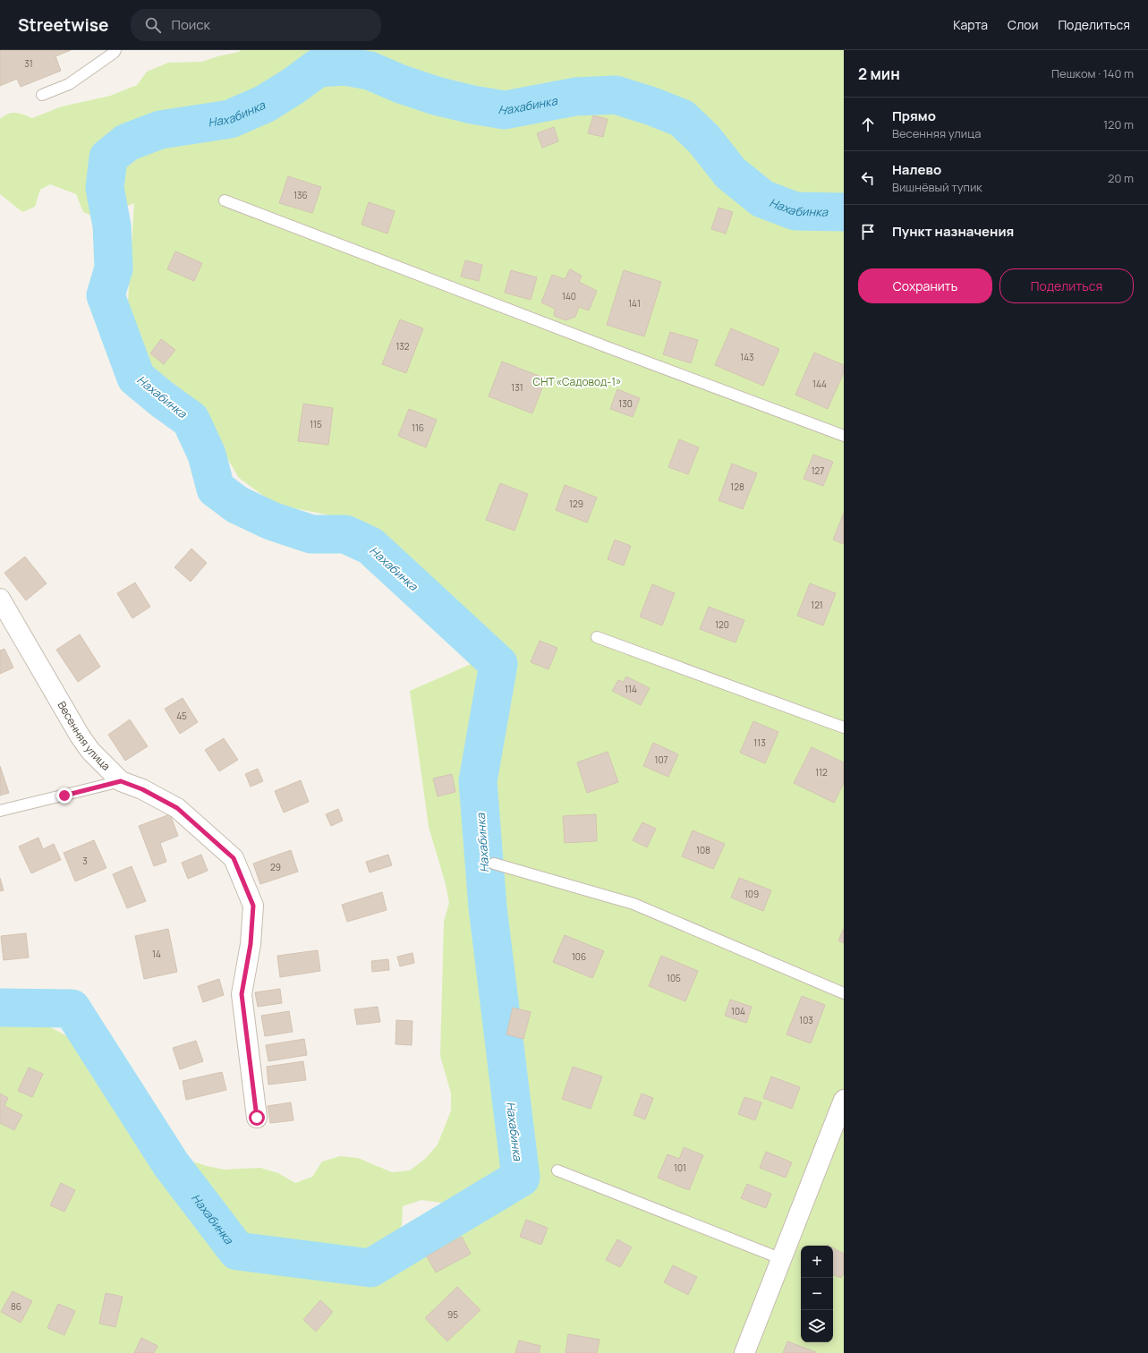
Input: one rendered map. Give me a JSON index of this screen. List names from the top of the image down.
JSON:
{
  "streets": {
    "street": ["Весенняя улица"]
  },
  "water": ["Нахабинка"],
  "parks": ["СНТ «Садовод-1»"],
  "house_numbers": [
    "31",
    "136",
    "140",
    "141",
    "132",
    "143",
    "144",
    "131",
    "130",
    "115",
    "116",
    "127",
    "128",
    "129",
    "121",
    "120",
    "114",
    "45",
    "113",
    "107",
    "112",
    "108",
    "3",
    "29",
    "109",
    "14",
    "106",
    "105",
    "104",
    "103",
    "101",
    "86",
    "95"
  ],
  "page": {
    "header": "Streetwise",
    "search": "Поиск",
    "nav": ["Карта", "Слои", "Поделиться"],
    "heading": ["2 мин", "Пешком · 140 m"],
    "list": [
      ["Прямо", "Весенняя улица", "120 m"],
      ["Налево", "Вишнёвый тупик", "20 m"],
      "Пункт назначения"
    ],
    "buttons": ["Сохранить", "Поделиться"],
    "map_buttons": ["+", "−"]
  }
}
